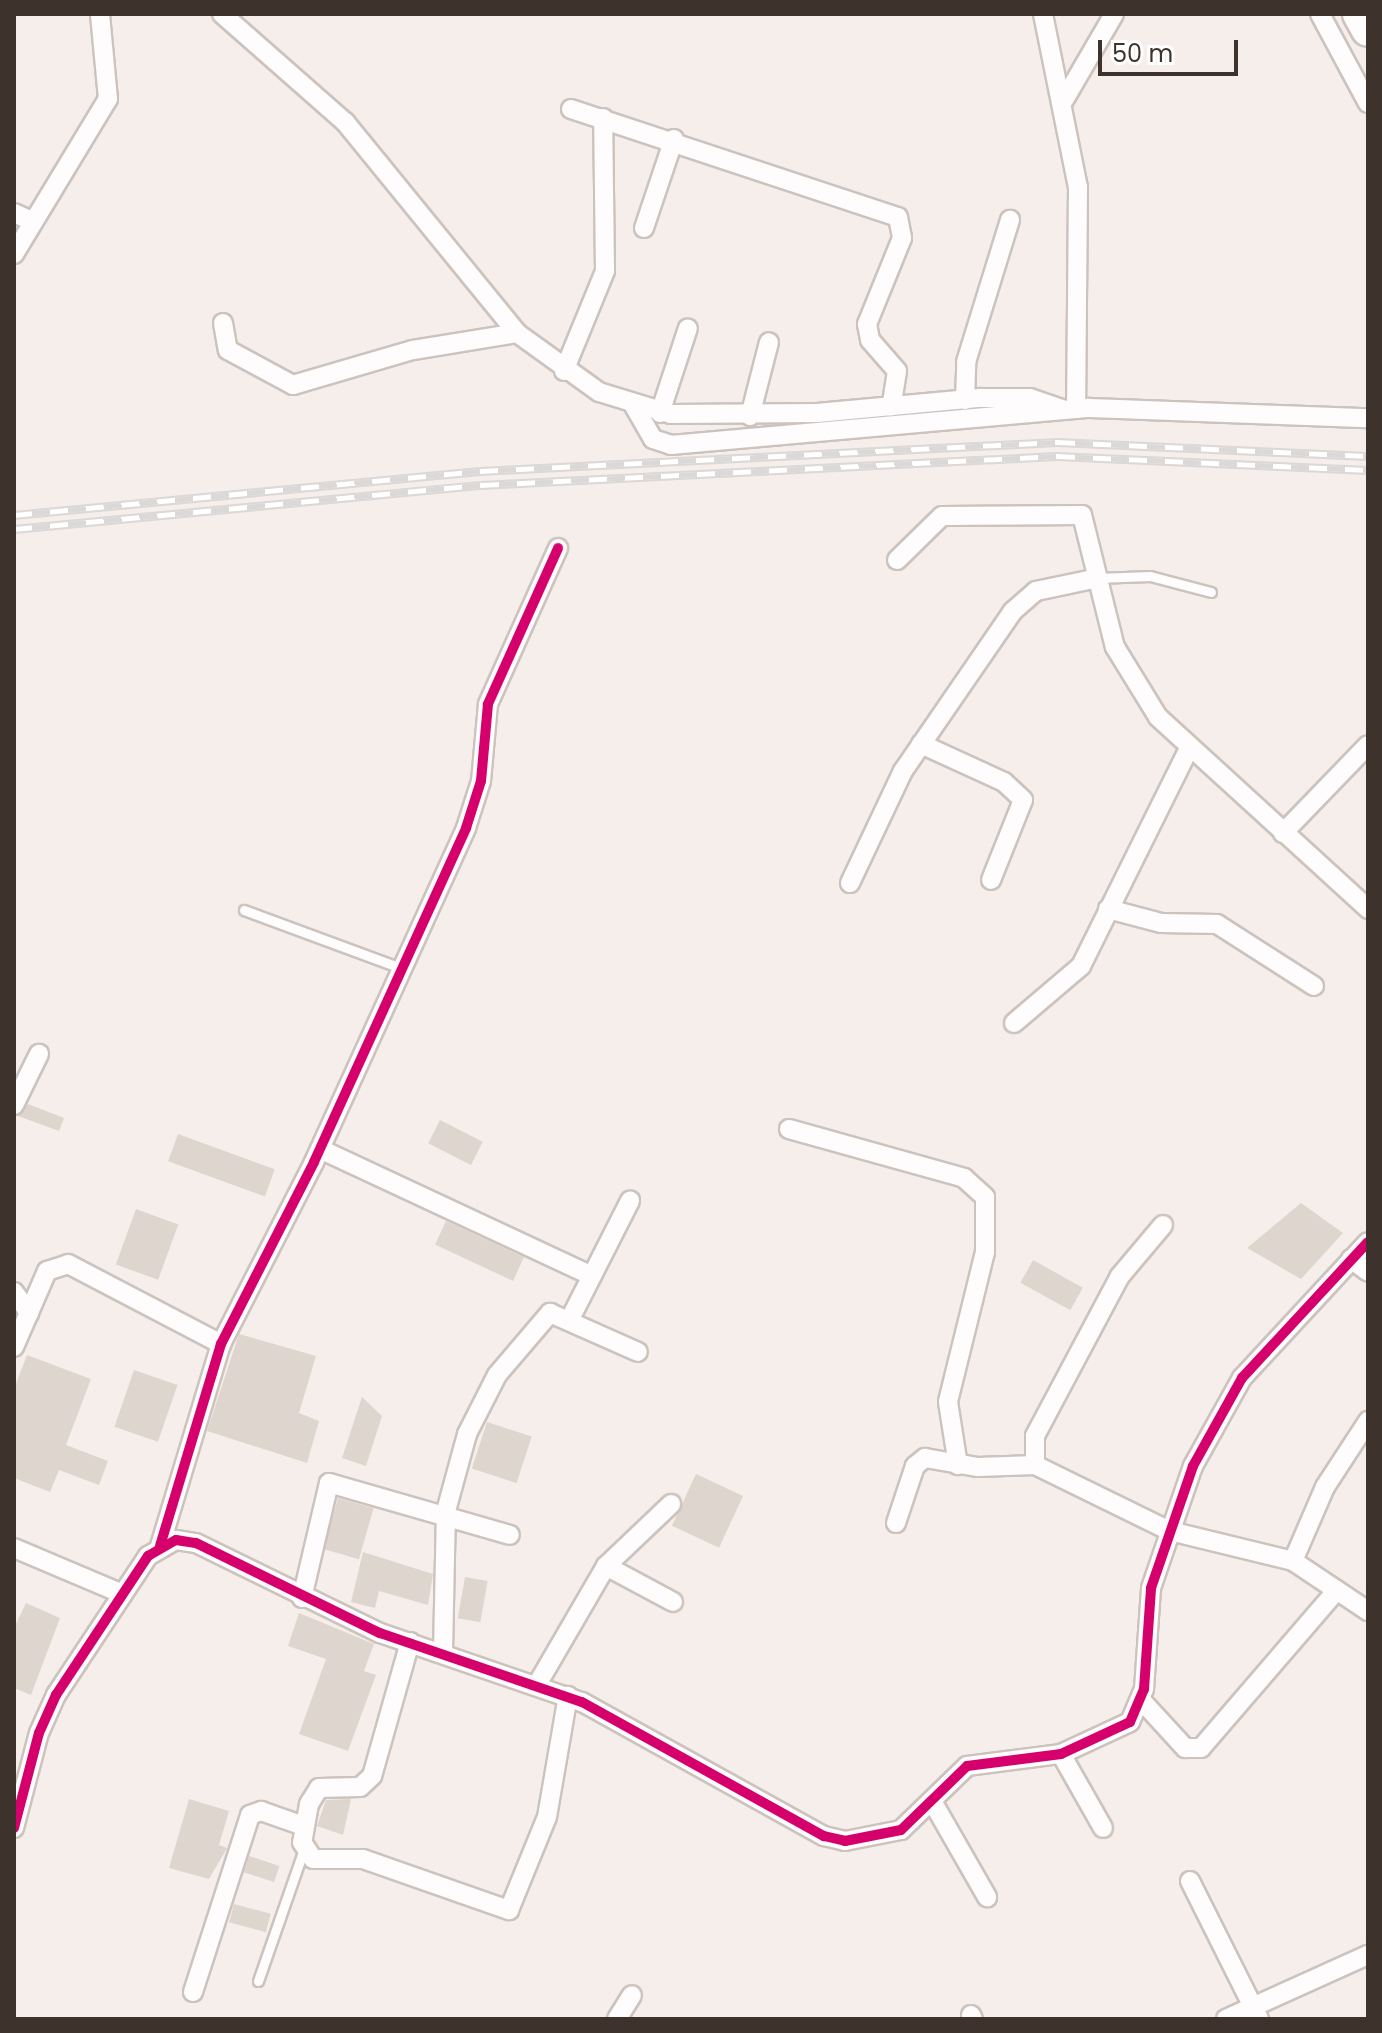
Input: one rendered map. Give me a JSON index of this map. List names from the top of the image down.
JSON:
{
  "scale_bar": "50 m"
}
